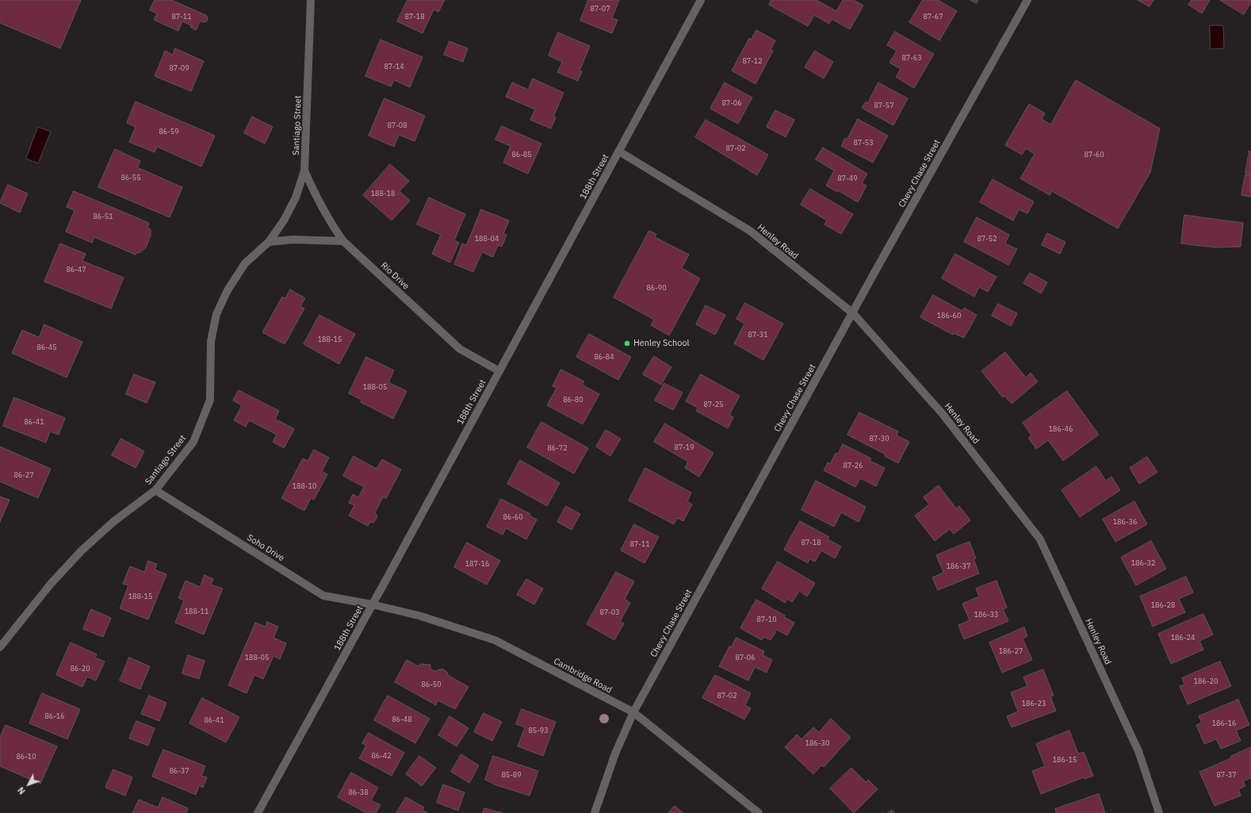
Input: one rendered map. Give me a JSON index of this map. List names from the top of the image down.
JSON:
{
  "streets": {
    "street": [
      "Santiago Street",
      "Chevy Chase Street",
      "188th Street",
      "Henley Road",
      "Rio Drive",
      "Soho Drive",
      "Cambridge Road"
    ]
  },
  "crossings": [
    ["Santiago Street", "Rio Drive"],
    ["Santiago Street", "Soho Drive"],
    ["Chevy Chase Street", "Henley Road"],
    ["Chevy Chase Street", "Cambridge Road"],
    ["188th Street", "Henley Road"],
    ["188th Street", "Rio Drive"],
    ["188th Street", "Soho Drive"],
    ["188th Street", "Cambridge Road"],
    ["Soho Drive", "Cambridge Road"]
  ],
  "places": ["Henley School"],
  "house_numbers": [
    "87-07",
    "87-11",
    "87-18",
    "87-67",
    "87-63",
    "87-12",
    "87-14",
    "87-09",
    "87-06",
    "87-57",
    "87-08",
    "86-59",
    "87-53",
    "87-02",
    "86-85",
    "87-60",
    "86-55",
    "87-49",
    "188-18",
    "86-51",
    "188-04",
    "87-52",
    "86-47",
    "86-90",
    "186-60",
    "87-31",
    "188-15",
    "86-45",
    "86-84",
    "188-05",
    "86-80",
    "87-25",
    "86-41",
    "186-46",
    "87-30",
    "87-19",
    "86-72",
    "87-26",
    "86-27",
    "188-10",
    "86-60",
    "186-36",
    "87-18",
    "87-11",
    "186-32",
    "187-16",
    "186-37",
    "188-15",
    "186-28",
    "188-11",
    "87-03",
    "186-33",
    "87-10",
    "186-24",
    "186-27",
    "188-05",
    "87-06",
    "86-20",
    "186-20",
    "86-50",
    "87-02",
    "186-23",
    "86-16",
    "86-48",
    "86-41",
    "186-16",
    "85-93",
    "186-30",
    "86-42",
    "86-10",
    "186-15",
    "86-37",
    "85-89",
    "87-37",
    "86-38"
  ],
  "north": "bottom left"
}
